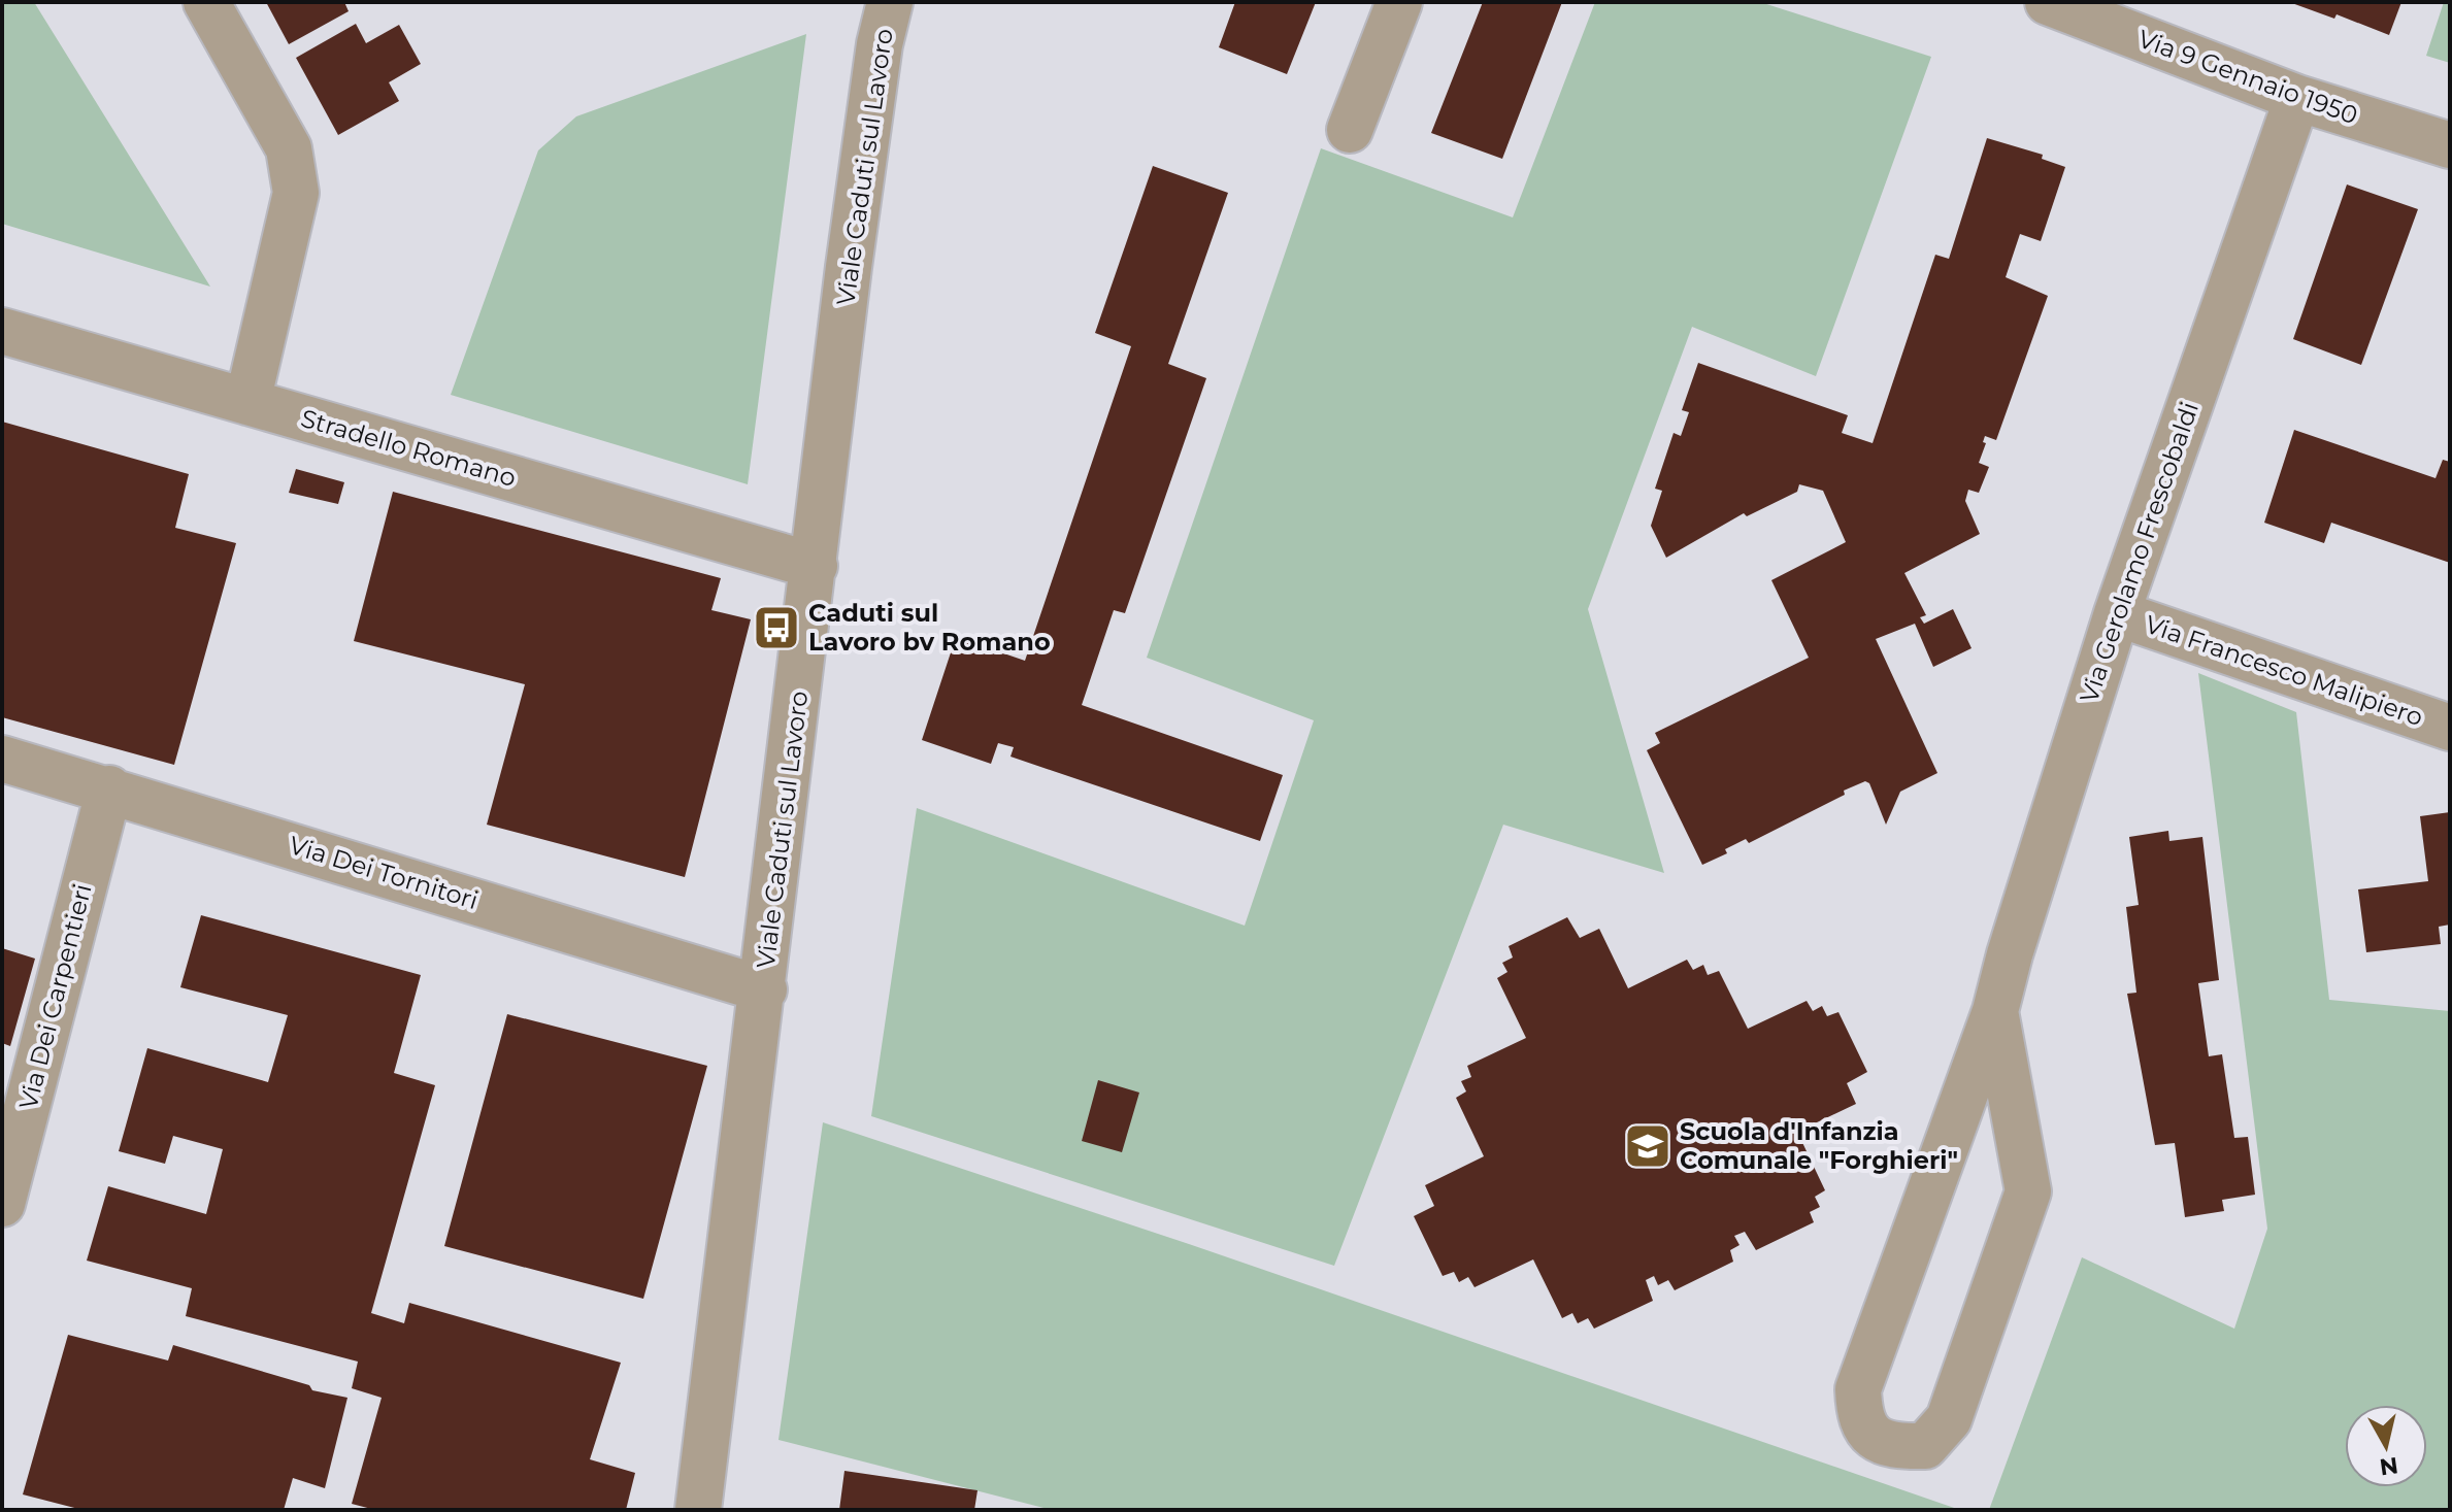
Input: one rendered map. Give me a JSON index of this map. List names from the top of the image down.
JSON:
{
  "streets": {
    "street": [
      "Via 9 Gennaio 1950",
      "Viale Caduti sul Lavoro",
      "Stradello Romano",
      "Via Gerolamo Frescobaldi",
      "Via Francesco Malipiero",
      "Via Dei Tornitori",
      "Via Dei Carpentieri"
    ]
  },
  "crossings": [
    ["Via 9 Gennaio 1950", "Via Gerolamo Frescobaldi"],
    ["Viale Caduti sul Lavoro", "Stradello Romano"],
    ["Viale Caduti sul Lavoro", "Via Dei Tornitori"],
    ["Via Gerolamo Frescobaldi", "Via Francesco Malipiero"],
    ["Via Dei Tornitori", "Via Dei Carpentieri"]
  ],
  "places": {
    "bus stop": ["Caduti sul Lavoro bv Romano"],
    "school or university": ["Scuola d'Infanzia Comunale \"Forghieri\""]
  },
  "north": "bottom"
}
